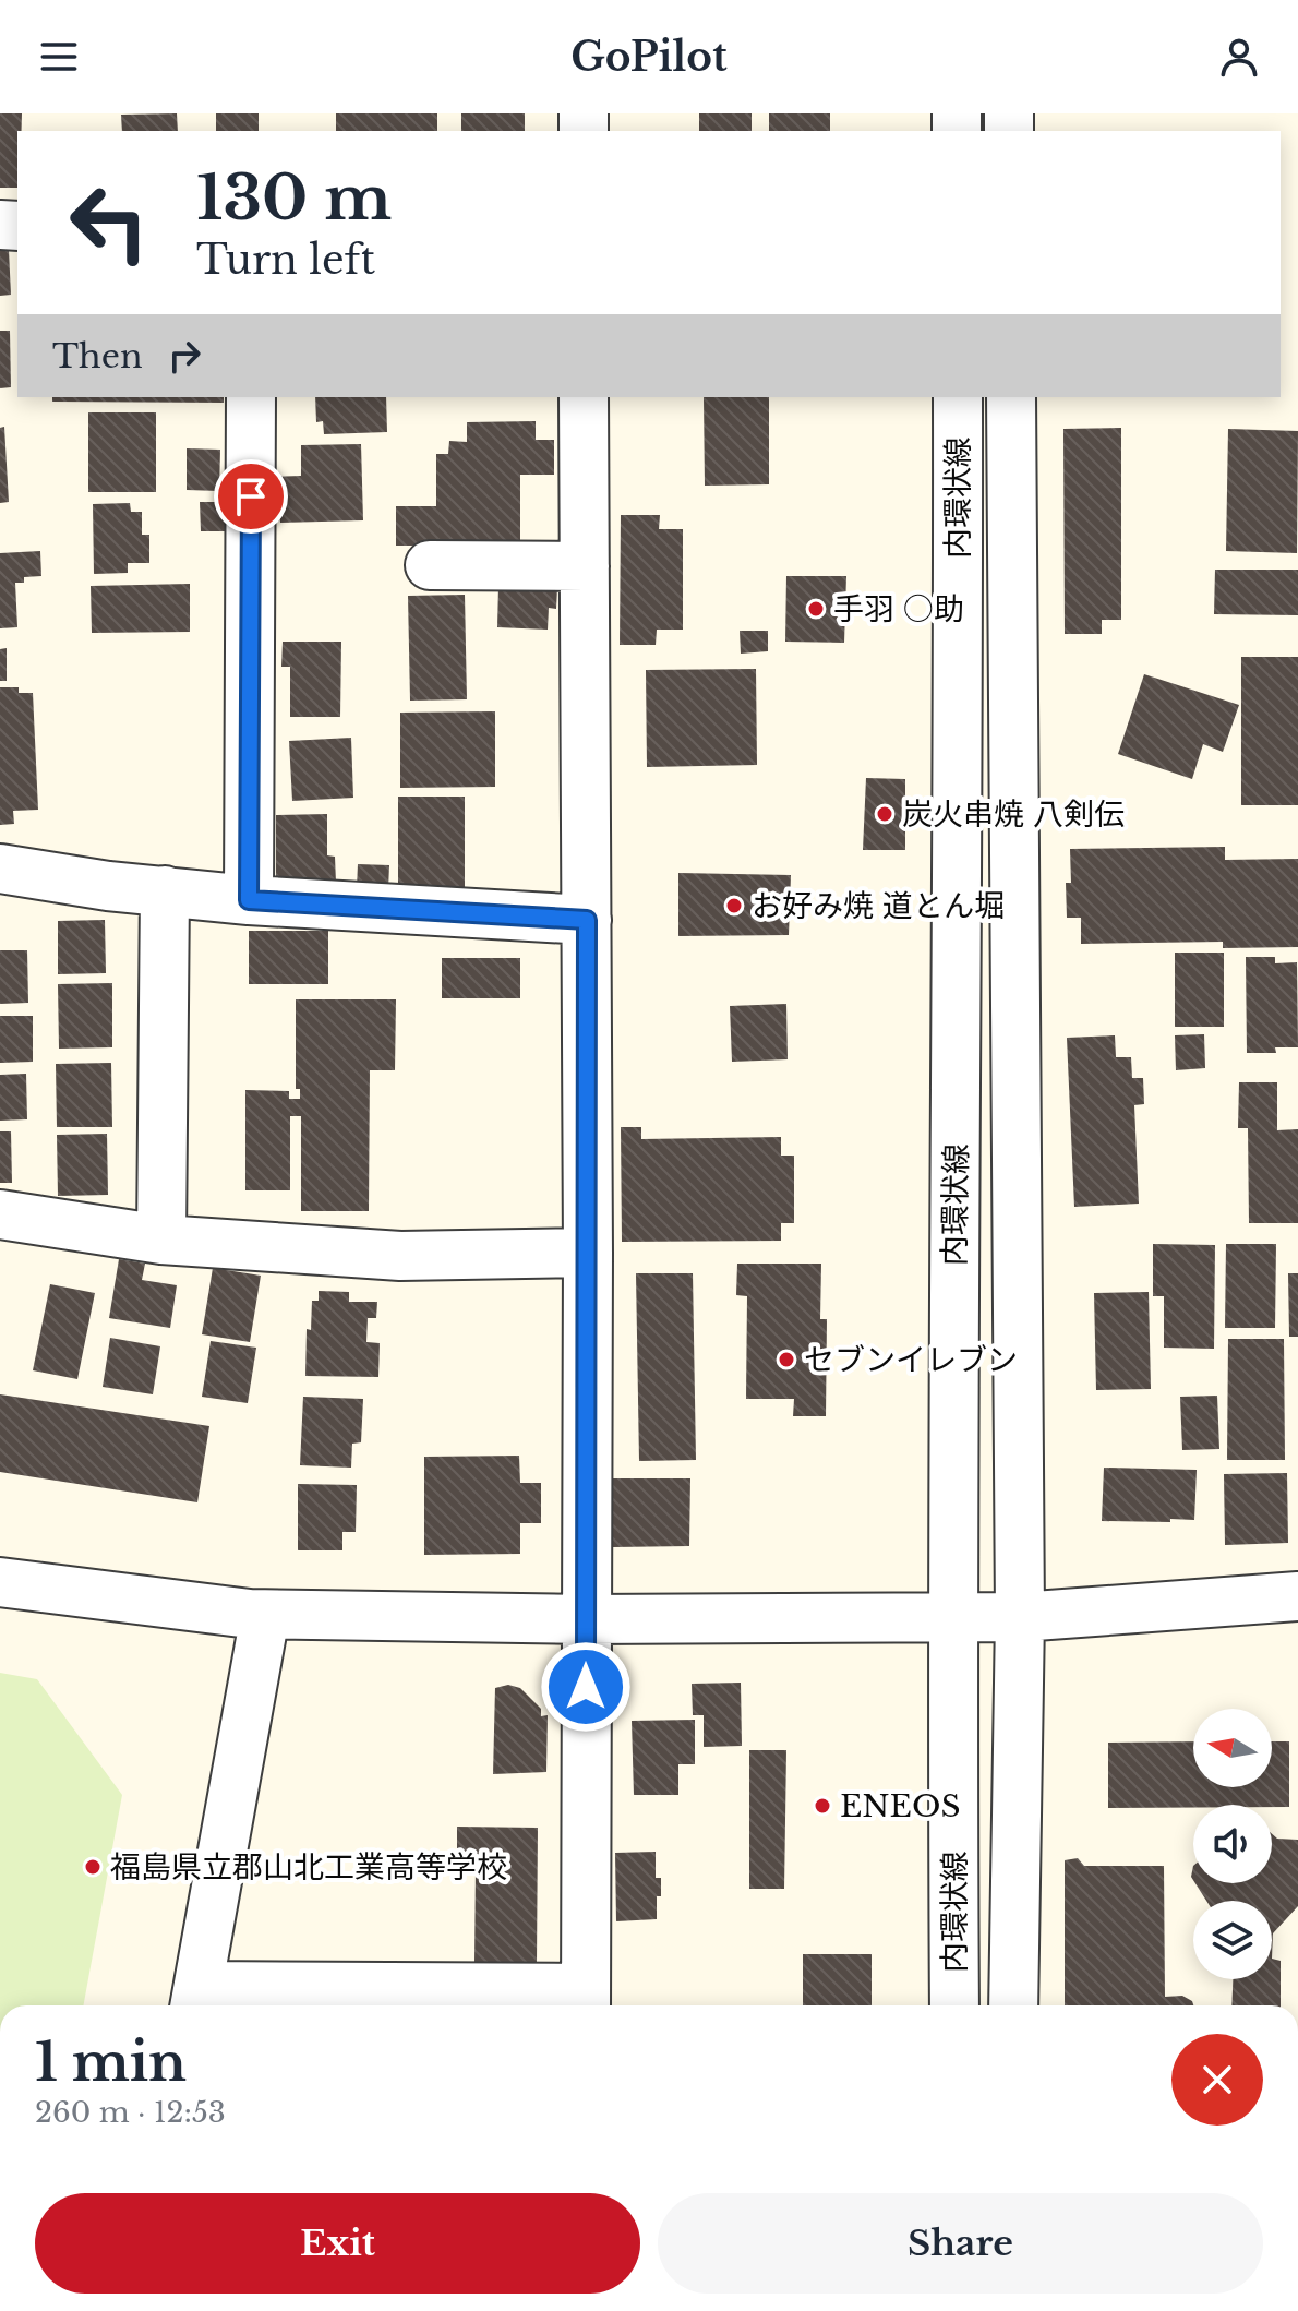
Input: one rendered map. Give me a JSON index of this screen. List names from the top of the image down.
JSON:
{
  "streets": {
    "street": ["内環状線"]
  },
  "places": [
    "手羽 ○助",
    "炭火串焼 八剣伝",
    "お好み焼 道とん堀",
    "セブンイレブン",
    "ENEOS",
    "福島県立郡山北工業高等学校"
  ],
  "north": "left",
  "page": {
    "header": "GoPilot",
    "turn": ["130 m", "Turn left"],
    "then": "Then",
    "heading": ["1 min", "260 m · 12:53"],
    "buttons": ["Exit", "Share"]
  }
}
